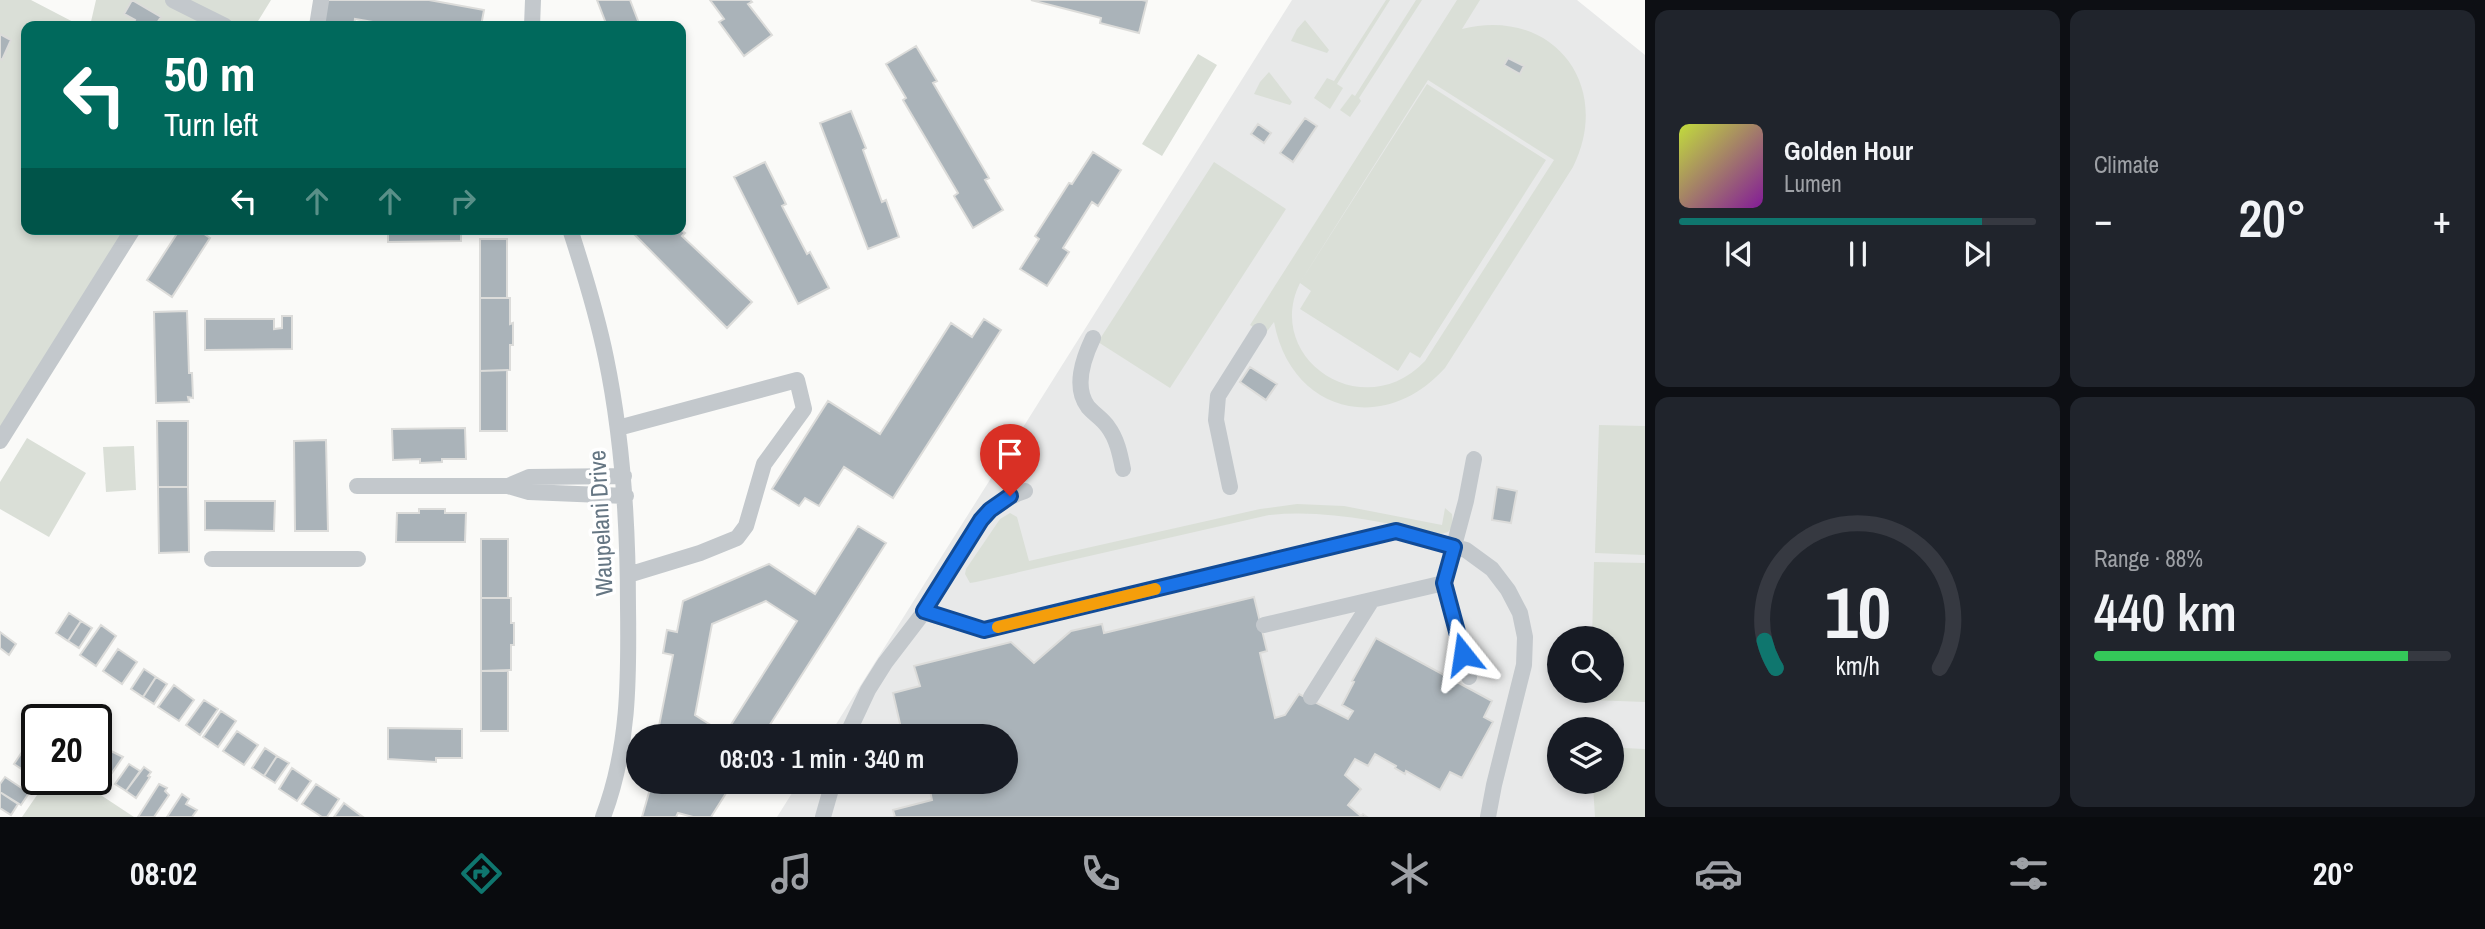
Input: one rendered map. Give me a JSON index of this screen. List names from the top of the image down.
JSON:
{
  "streets": {
    "street": ["Waupelani Drive"]
  },
  "page": {
    "tile": [
      "Climate",
      ["Range · 88%", "440 km"]
    ],
    "turn": ["50 m", "Turn left"],
    "song": ["Golden Hour", "Lumen"],
    "heat": ["−", "20°", "+"],
    "limit": "20",
    "trip": "08:03 · 1 min · 340 m",
    "tabs": ["08:02", "20°"],
    "gauge": ["10", "km/h"]
  }
}
